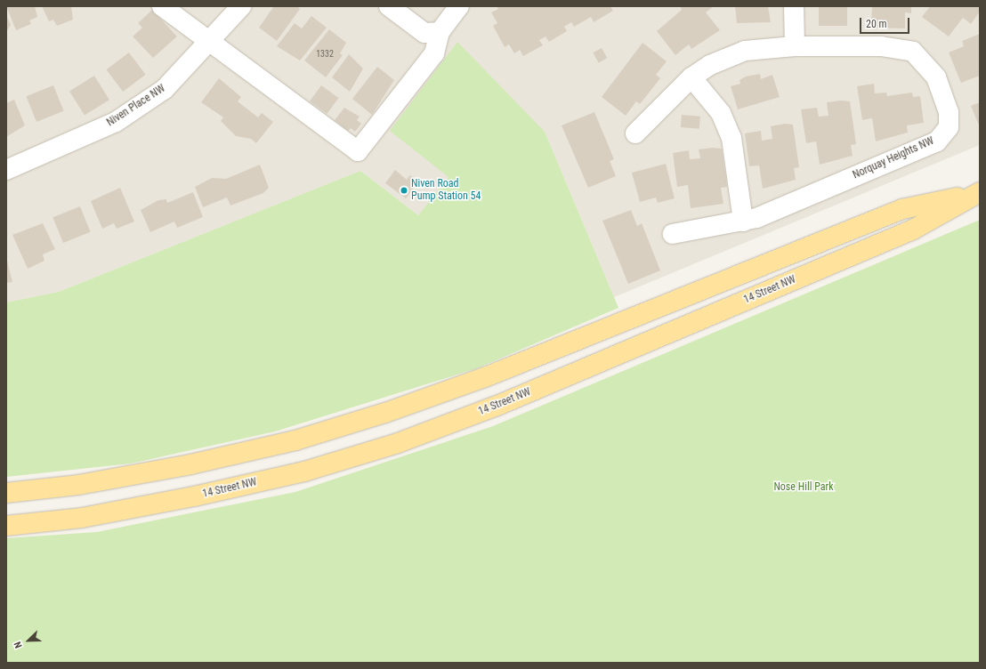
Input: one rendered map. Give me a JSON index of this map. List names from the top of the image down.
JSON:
{
  "streets": {
    "main road": ["14 Street NW"],
    "street": ["Niven Place NW", "Norquay Heights NW"]
  },
  "parks": ["Nose Hill Park"],
  "places": ["Niven Road Pump Station 54"],
  "house_numbers": ["1332"],
  "scale_bar": "20 m",
  "north": "bottom left"
}
